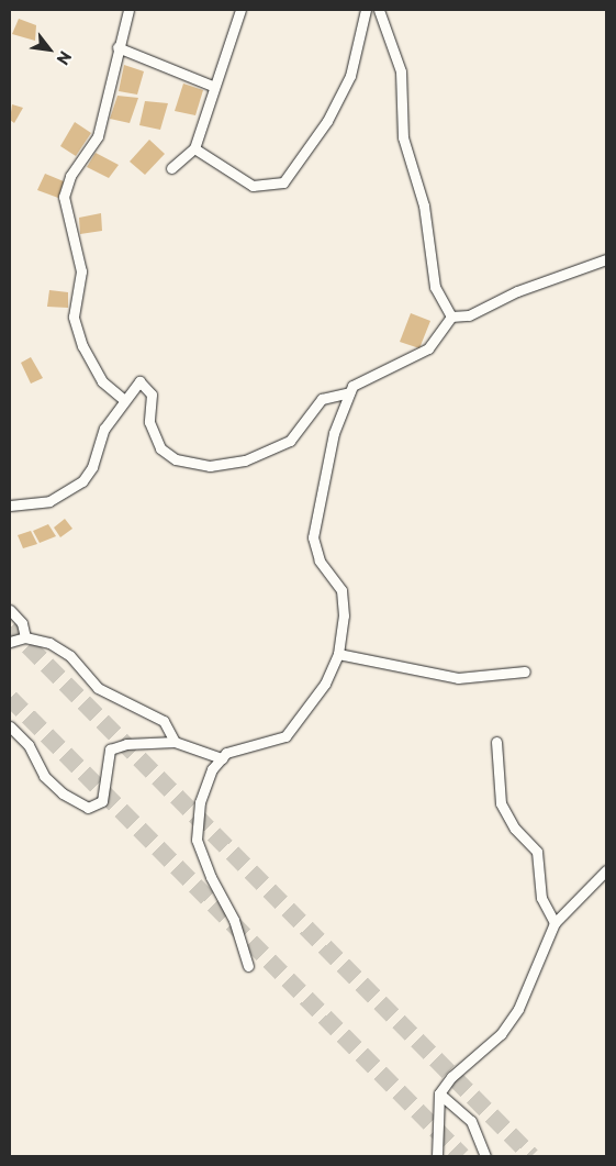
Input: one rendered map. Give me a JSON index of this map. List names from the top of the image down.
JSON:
{
  "north": "bottom right"
}
